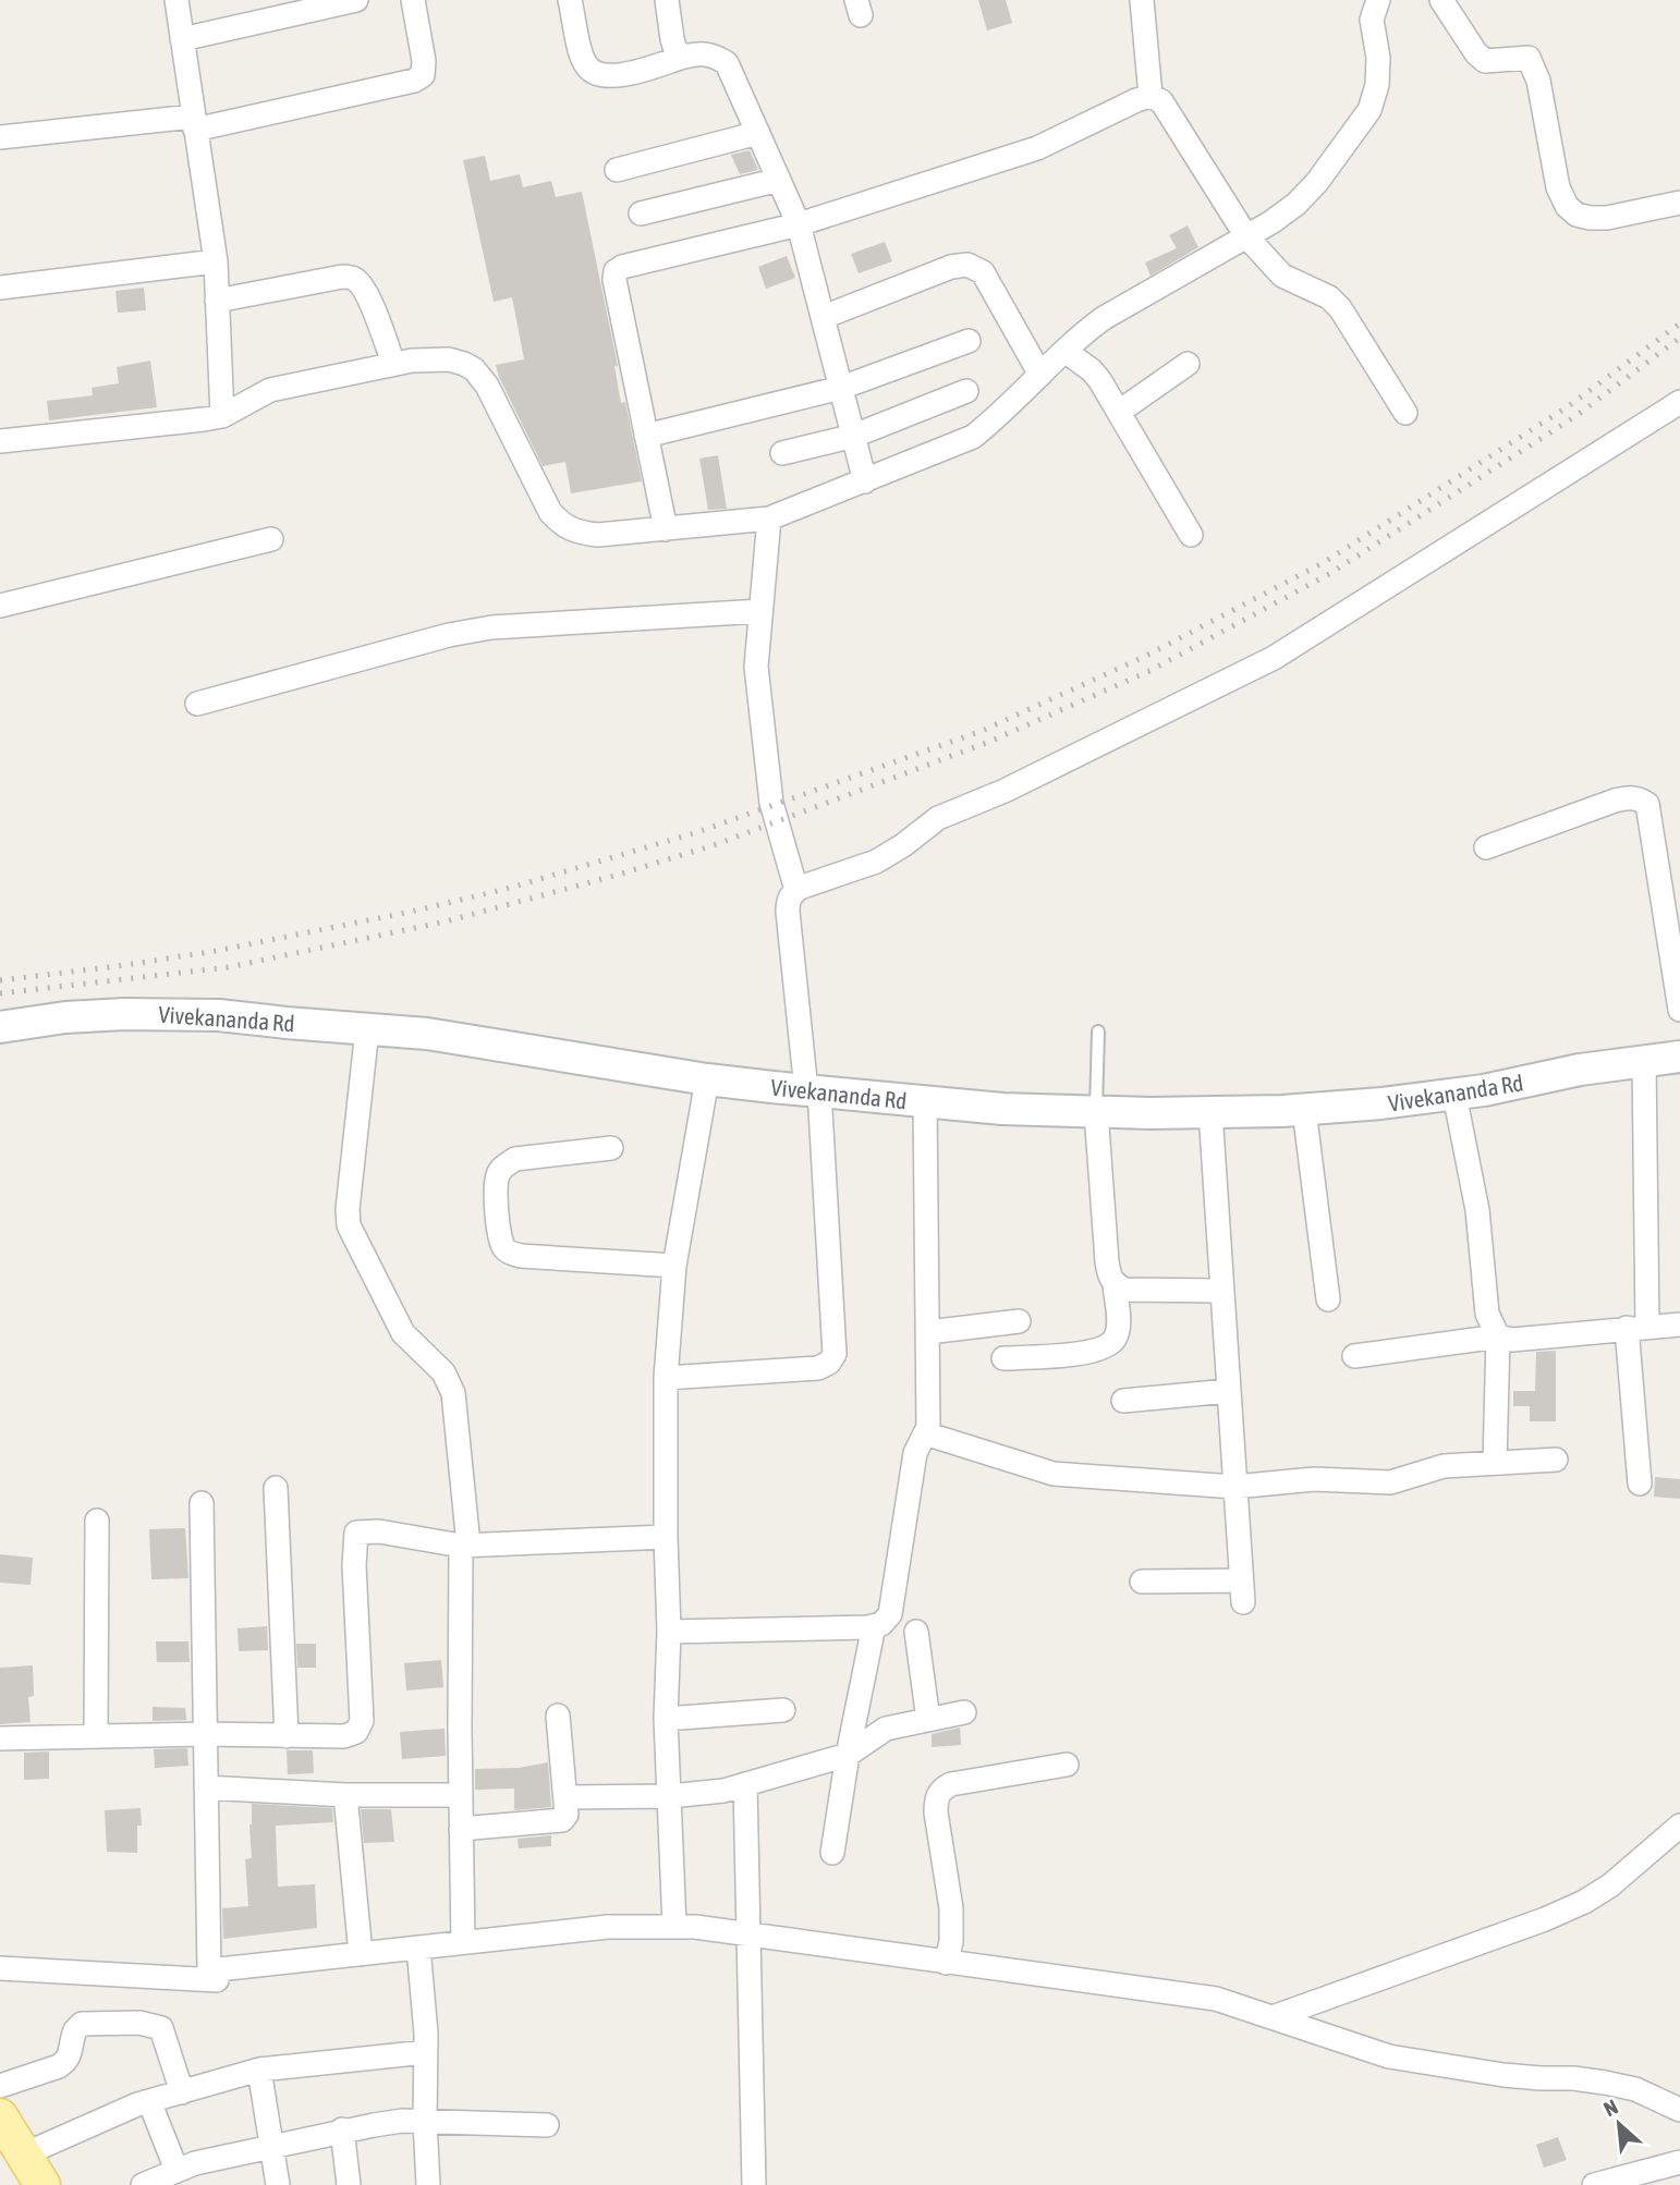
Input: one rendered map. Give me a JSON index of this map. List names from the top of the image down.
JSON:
{
  "streets": {
    "street": ["Vivekananda Rd"]
  },
  "north": "top left"
}
